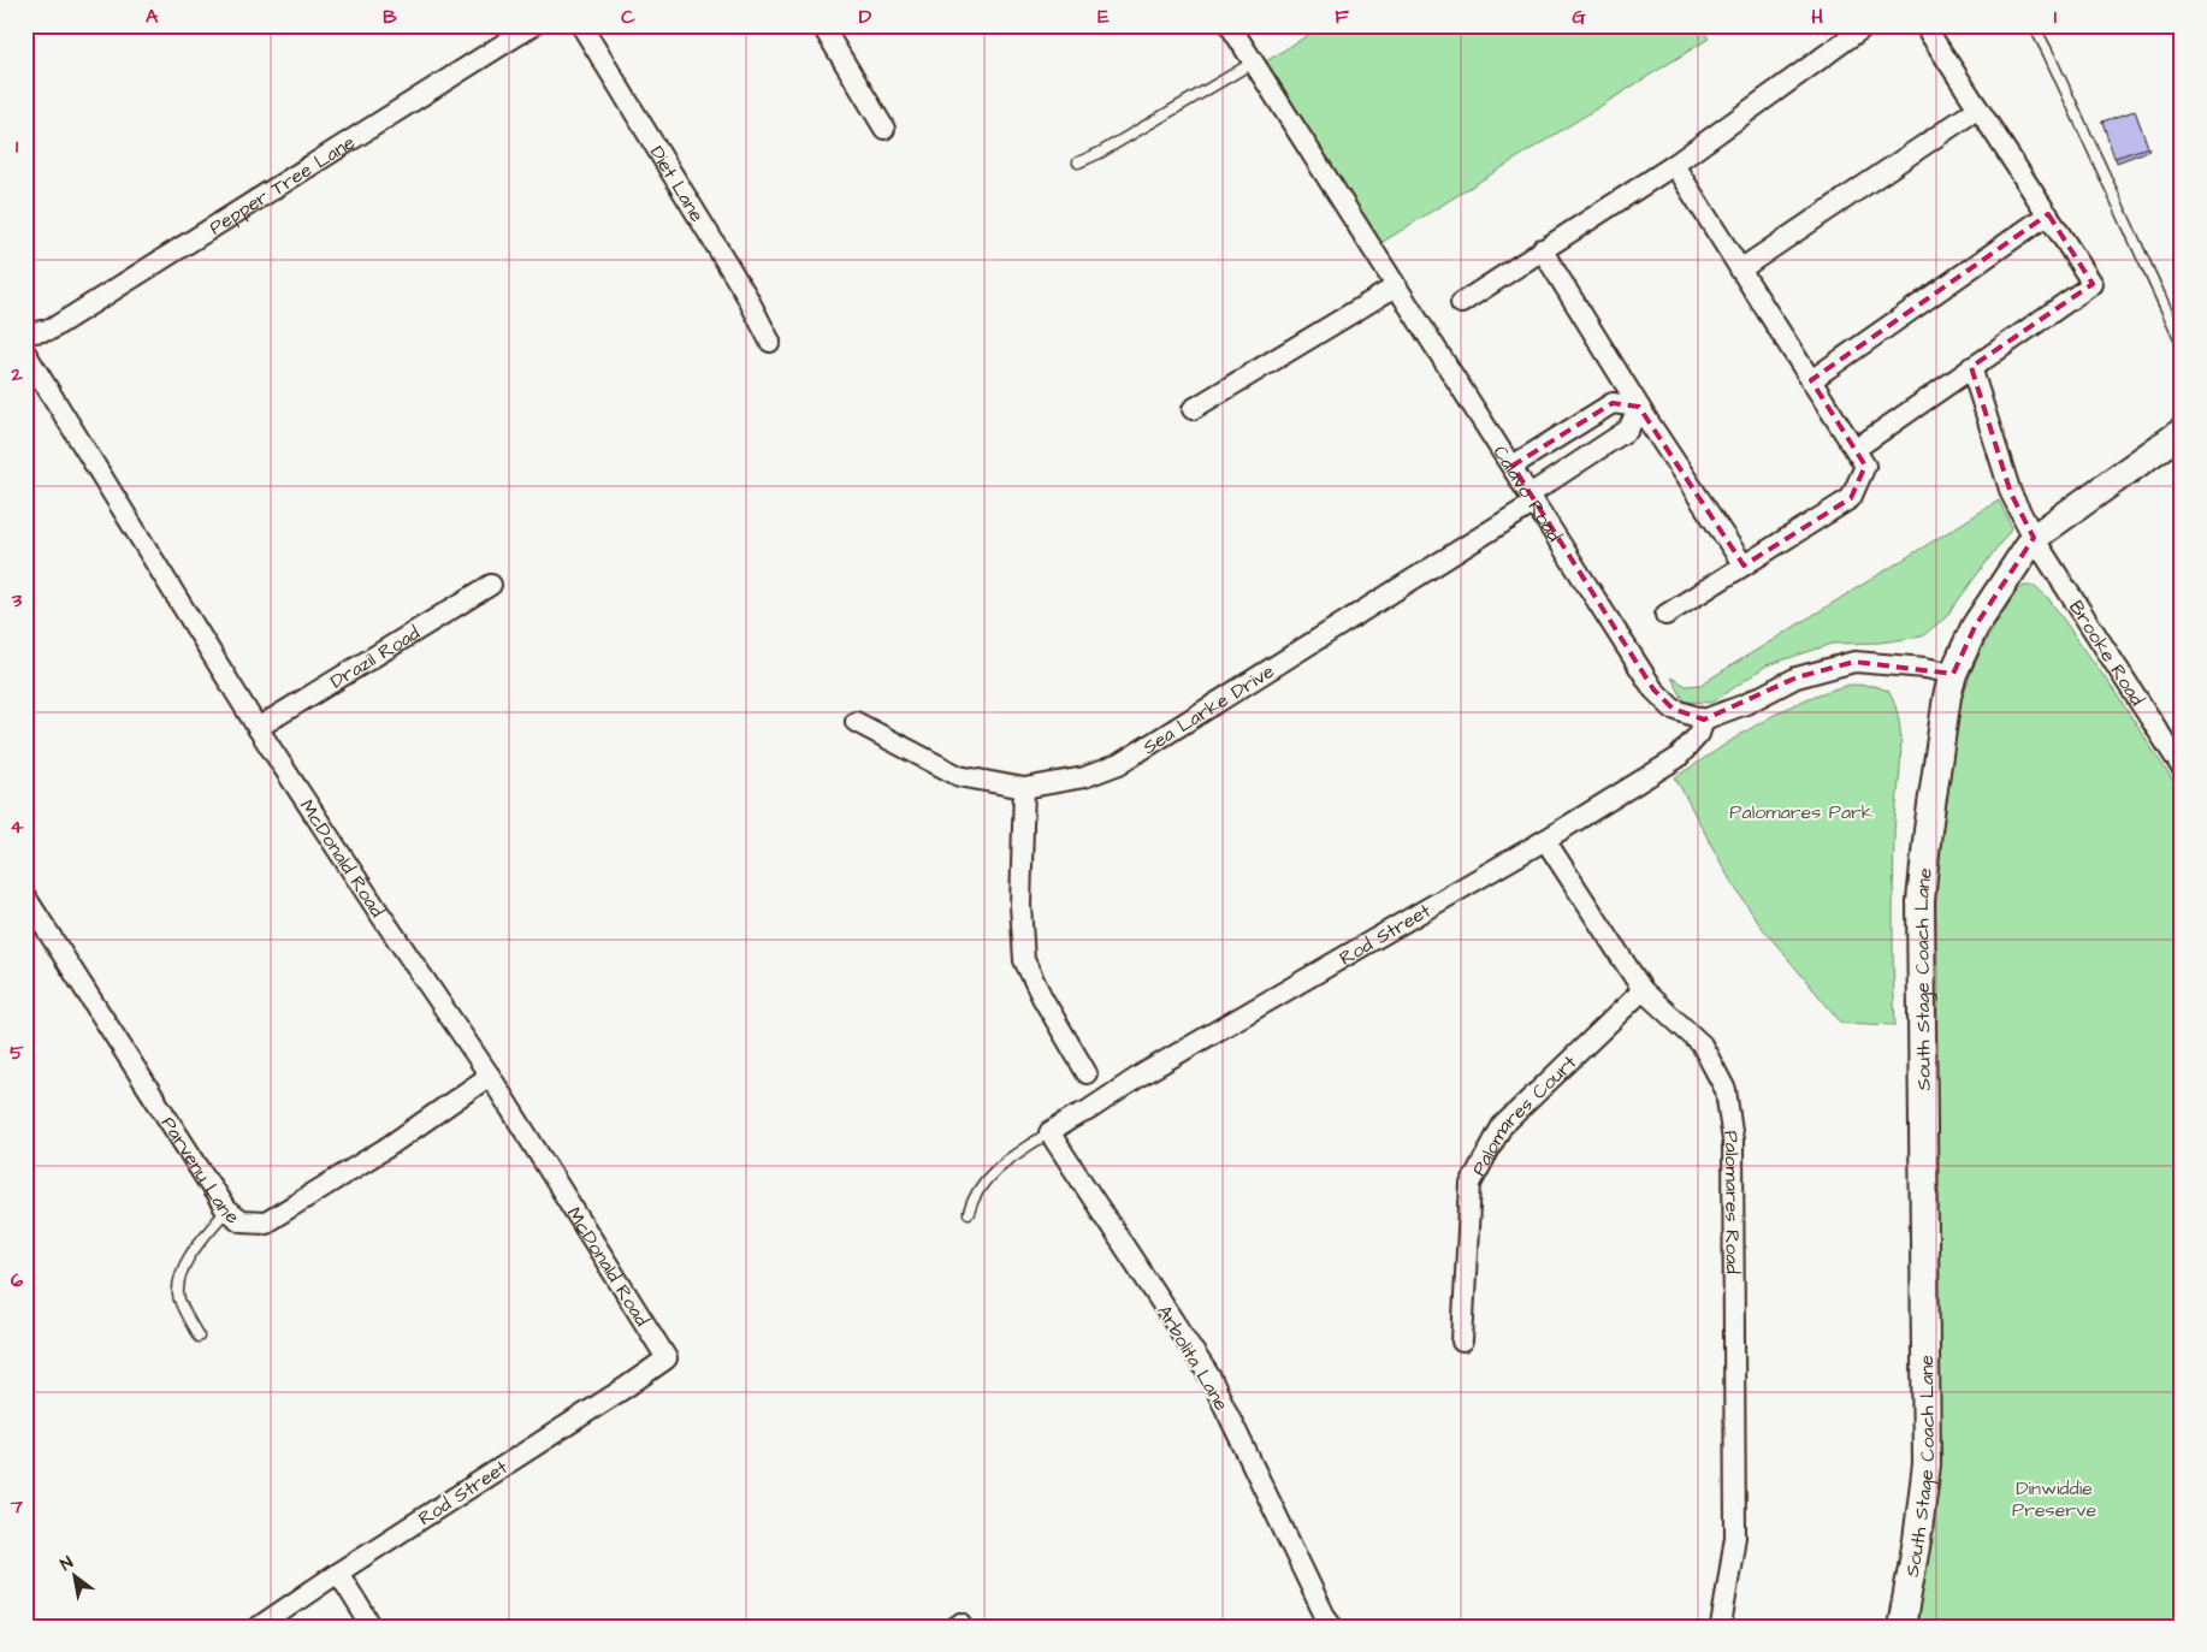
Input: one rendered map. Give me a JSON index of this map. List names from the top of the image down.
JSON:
{
  "streets": {
    "main road": ["South Stage Coach Lane"],
    "street": [
      "Diet Lane",
      "Pepper Tree Lane",
      "Calavo Road",
      "Brooke Road",
      "Drazil Road",
      "Sea Larke Drive",
      "McDonald Road",
      "Rod Street",
      "Palomares Court",
      "Parvenu Lane",
      "Palomares Road",
      "Arbolita Lane"
    ]
  },
  "crossings": [
    ["Calavo Road", "Sea Larke Drive"],
    ["Calavo Road", "Rod Street"],
    ["Brooke Road", "South Stage Coach Lane"],
    ["Drazil Road", "McDonald Road"],
    ["McDonald Road", "Rod Street"],
    ["McDonald Road", "Parvenu Lane"],
    ["Rod Street", "Palomares Road"],
    ["Rod Street", "Arbolita Lane"],
    ["Palomares Court", "Palomares Road"]
  ],
  "parks": ["Palomares Park", "Dinwiddie Preserve"],
  "north": "top left",
  "grid": {
    "columns": [
      "A",
      "B",
      "C",
      "D",
      "E",
      "F",
      "G",
      "H",
      "I"
    ],
    "rows": [
      "1",
      "2",
      "3",
      "4",
      "5",
      "6",
      "7"
    ]
  }
}
